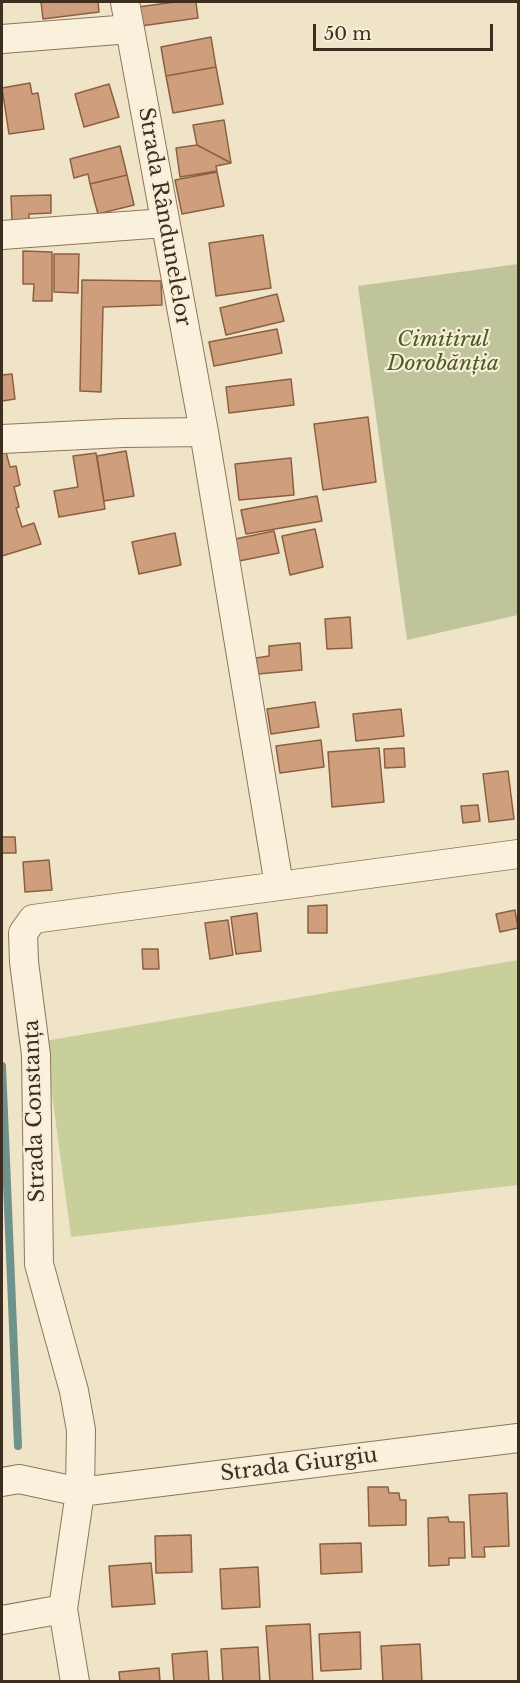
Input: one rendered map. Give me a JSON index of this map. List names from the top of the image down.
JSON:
{
  "streets": {
    "street": ["Strada Rândunelelor", "Strada Constanța", "Strada Giurgiu"]
  },
  "crossings": [
    ["Strada Rândunelelor", "Strada Constanța"],
    ["Strada Constanța", "Strada Giurgiu"]
  ],
  "parks": ["Cimitirul Dorobănția"],
  "scale_bar": "50 m"
}
